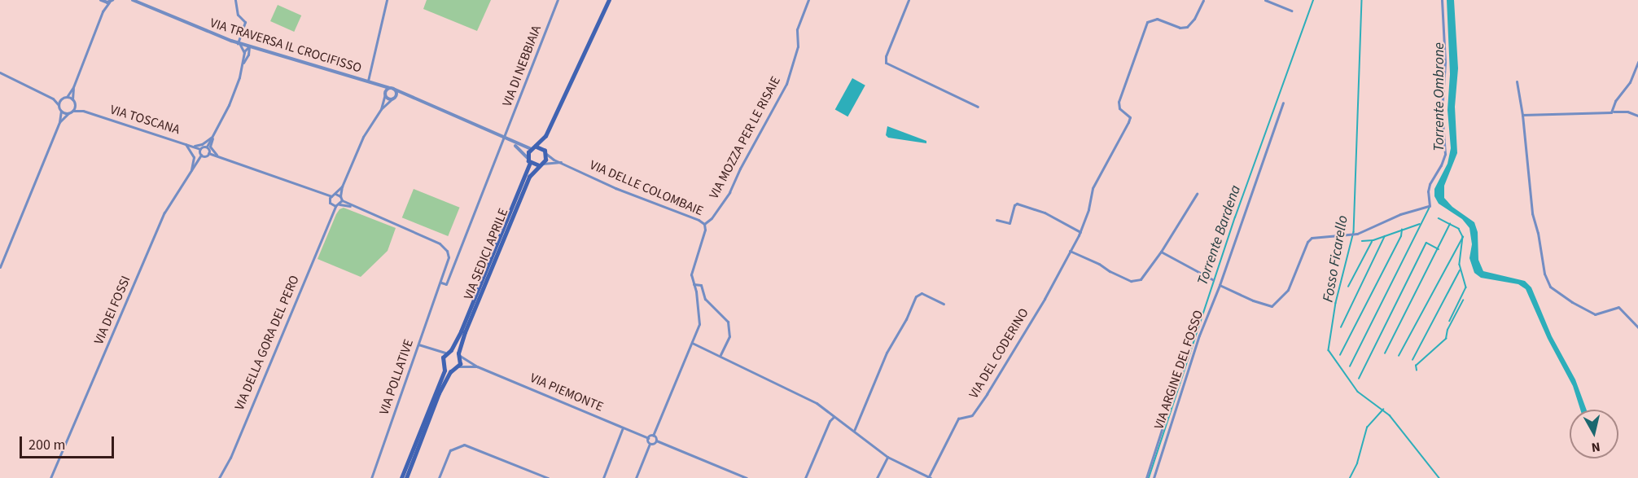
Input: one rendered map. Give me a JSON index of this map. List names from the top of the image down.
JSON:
{
  "streets": {
    "main road": ["VIA SEDICI APRILE"],
    "street": [
      "VIA TRAVERSA IL CROCIFISSO",
      "VIA DI NEBBIAIA",
      "VIA TOSCANA",
      "VIA MOZZA PER LE RISAIE",
      "VIA DELLE COLOMBAIE",
      "VIA DEI FOSSI",
      "VIA DELLA GORA DEL PERO",
      "VIA DEL CODERINO",
      "VIA ARGINE DEL FOSSO",
      "VIA POLLATIVE",
      "VIA PIEMONTE"
    ]
  },
  "crossings": [
    ["VIA DI NEBBIAIA", "VIA POLLATIVE"],
    ["VIA MOZZA PER LE RISAIE", "VIA DELLE COLOMBAIE"],
    ["VIA DELLE COLOMBAIE", "VIA SEDICI APRILE"],
    ["VIA SEDICI APRILE", "VIA PIEMONTE"]
  ],
  "water": ["Torrente Ombrone", "Torrente Bardena", "Fosso Ficarello"],
  "scale_bar": "200 m",
  "north": "bottom"
}
